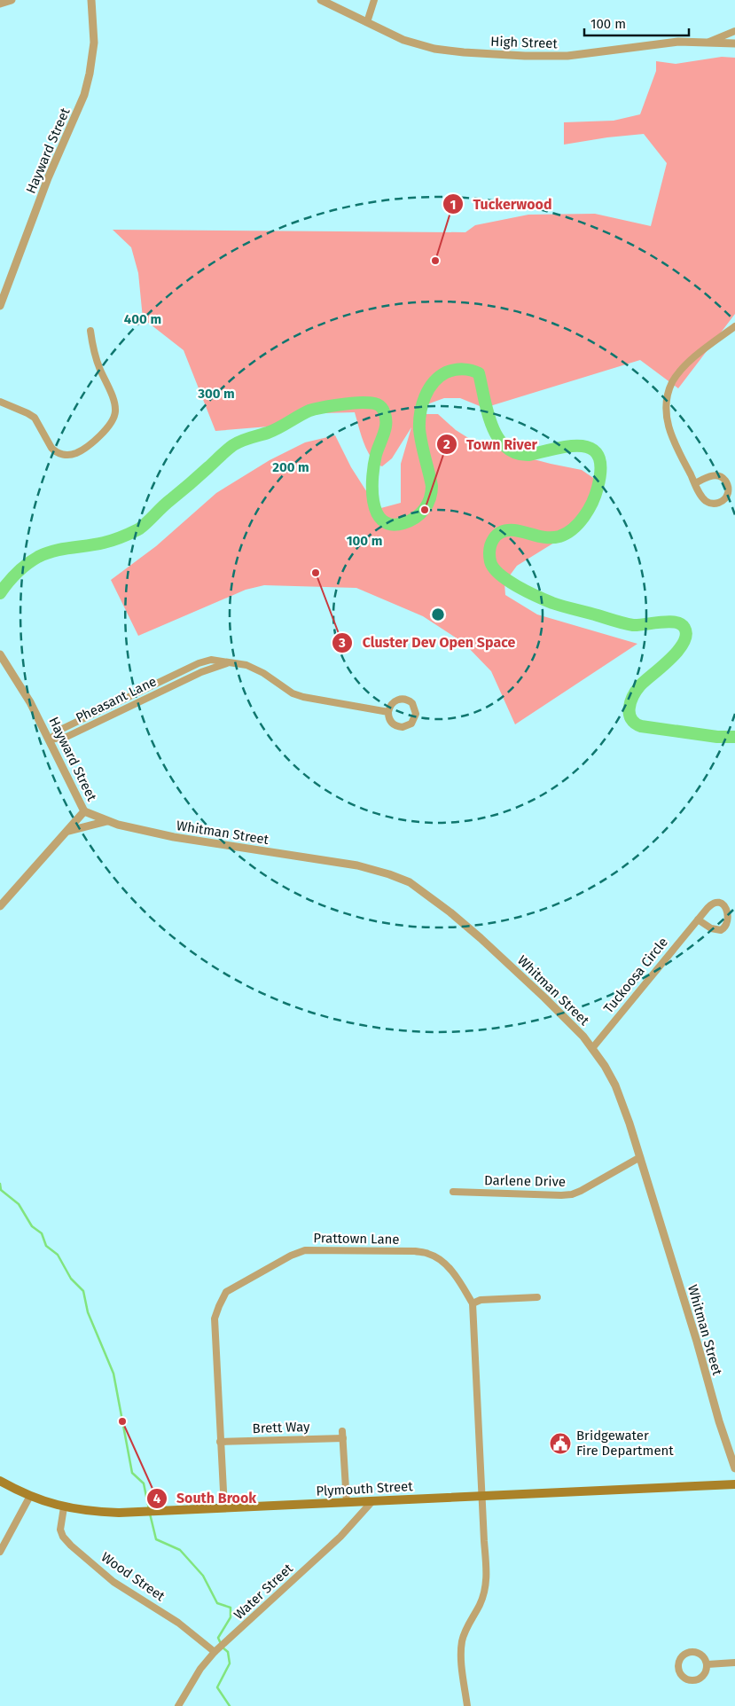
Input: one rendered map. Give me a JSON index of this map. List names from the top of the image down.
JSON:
{
  "streets": {
    "main road": ["Plymouth Street"],
    "street": [
      "High Street",
      "Hayward Street",
      "Pheasant Lane",
      "Whitman Street",
      "Tuckoosa Circle",
      "Darlene Drive",
      "Prattown Lane",
      "Brett Way",
      "Wood Street",
      "Water Street"
    ]
  },
  "crossings": [
    ["Hayward Street", "Pheasant Lane"],
    ["Hayward Street", "Whitman Street"],
    ["Whitman Street", "Tuckoosa Circle"],
    ["Whitman Street", "Darlene Drive"],
    ["Prattown Lane", "Brett Way"],
    ["Prattown Lane", "Plymouth Street"],
    ["Brett Way", "Plymouth Street"],
    ["Plymouth Street", "Wood Street"],
    ["Plymouth Street", "Water Street"],
    ["Wood Street", "Water Street"]
  ],
  "places": {
    "other": [
      "Tuckerwood",
      "Town River",
      "Cluster Dev Open Space",
      "South Brook"
    ],
    "public building": ["Bridgewater Fire Department"]
  },
  "scale_bar": "100 m",
  "rings": [
    "400 m",
    "300 m",
    "200 m",
    "100 m"
  ]
}
